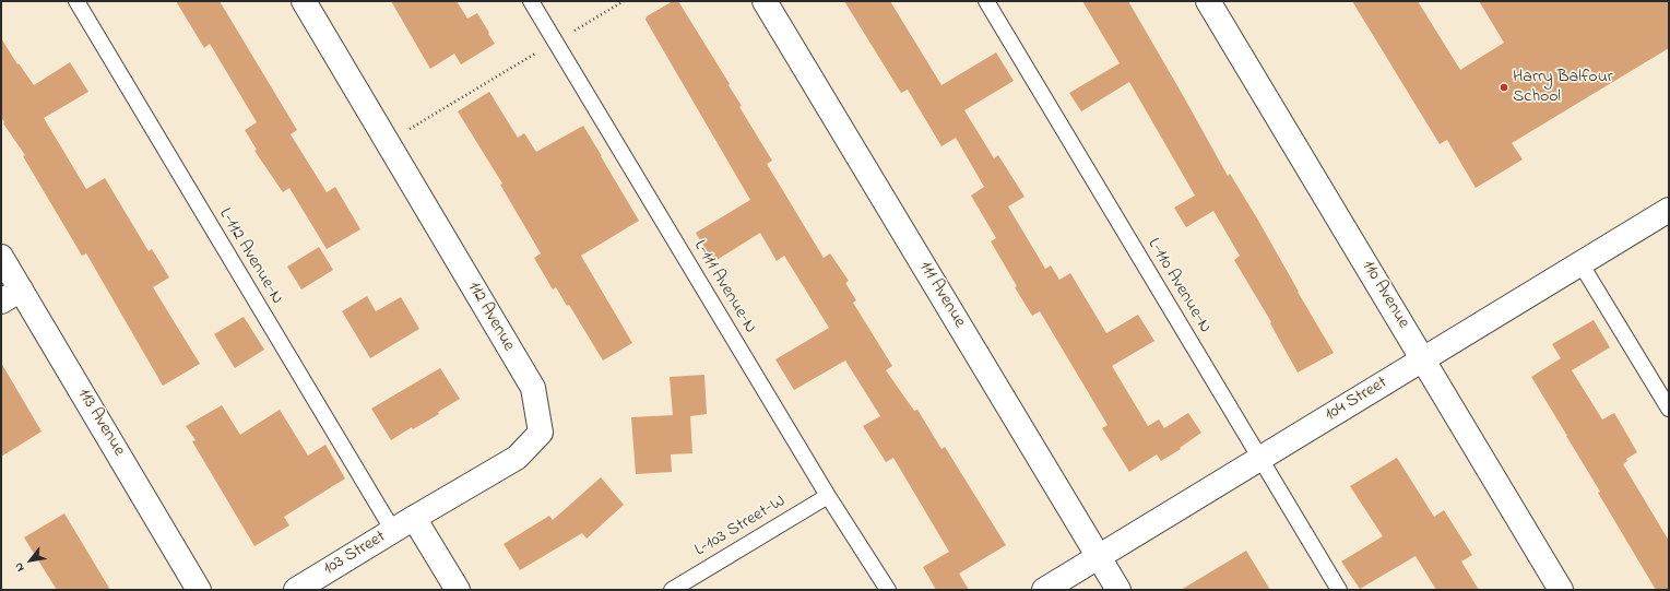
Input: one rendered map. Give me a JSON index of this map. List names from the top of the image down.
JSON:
{
  "streets": {
    "street": [
      "111 Avenue",
      "110 Avenue",
      "112 Avenue",
      "104 Street",
      "113 Avenue",
      "103 Street"
    ],
    "lane": [
      "L-112 Avenue-N",
      "L-110 Avenue-N",
      "L-111 Avenue-N",
      "L-103 Street-W"
    ]
  },
  "crossings": [
    ["L-112 Avenue-N", "103 Street"],
    ["L-110 Avenue-N", "104 Street"],
    ["L-111 Avenue-N", "L-103 Street-W"],
    ["111 Avenue", "104 Street"],
    ["110 Avenue", "104 Street"],
    ["112 Avenue", "103 Street"]
  ],
  "places": ["Harry Balfour School"],
  "north": "bottom left"
}
